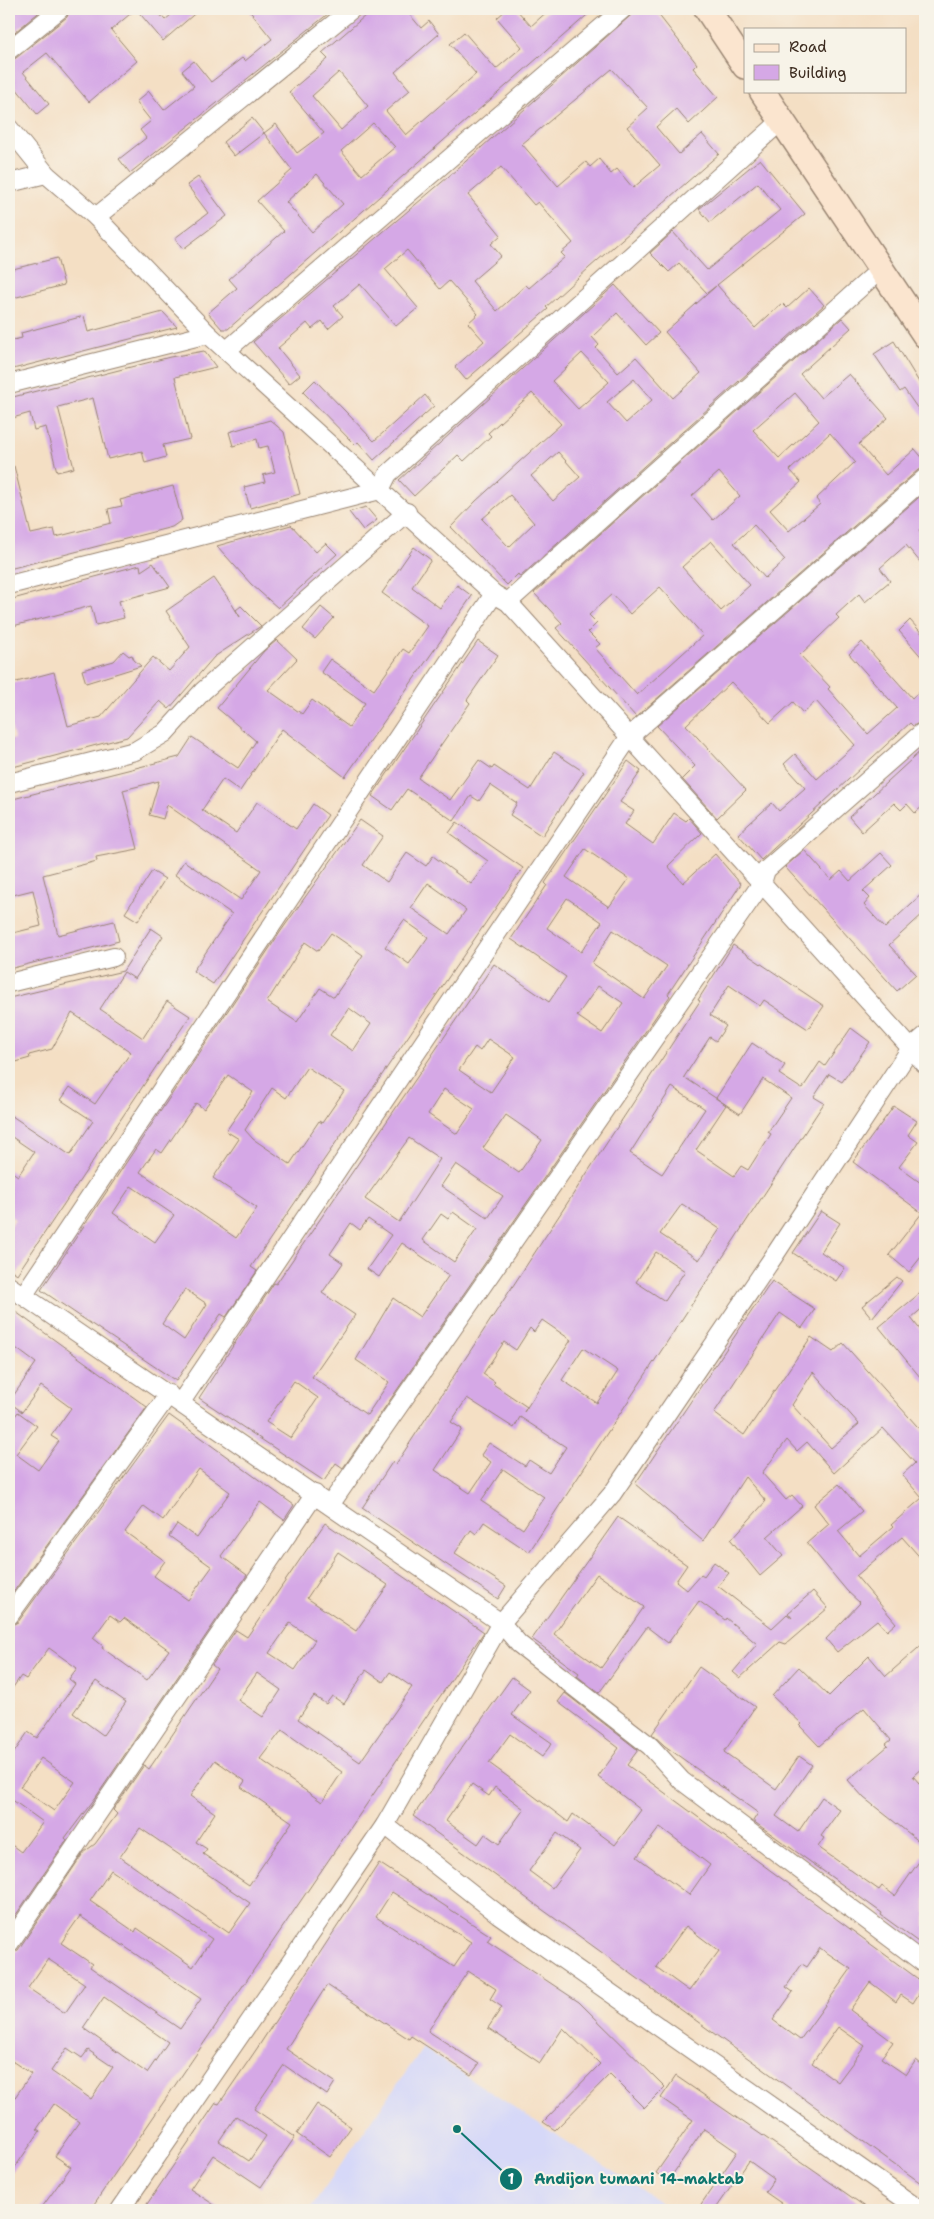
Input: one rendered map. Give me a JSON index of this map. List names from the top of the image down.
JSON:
{
  "places": ["Andijon tumani 14-maktab"],
  "legend": ["Road", "Building"]
}
